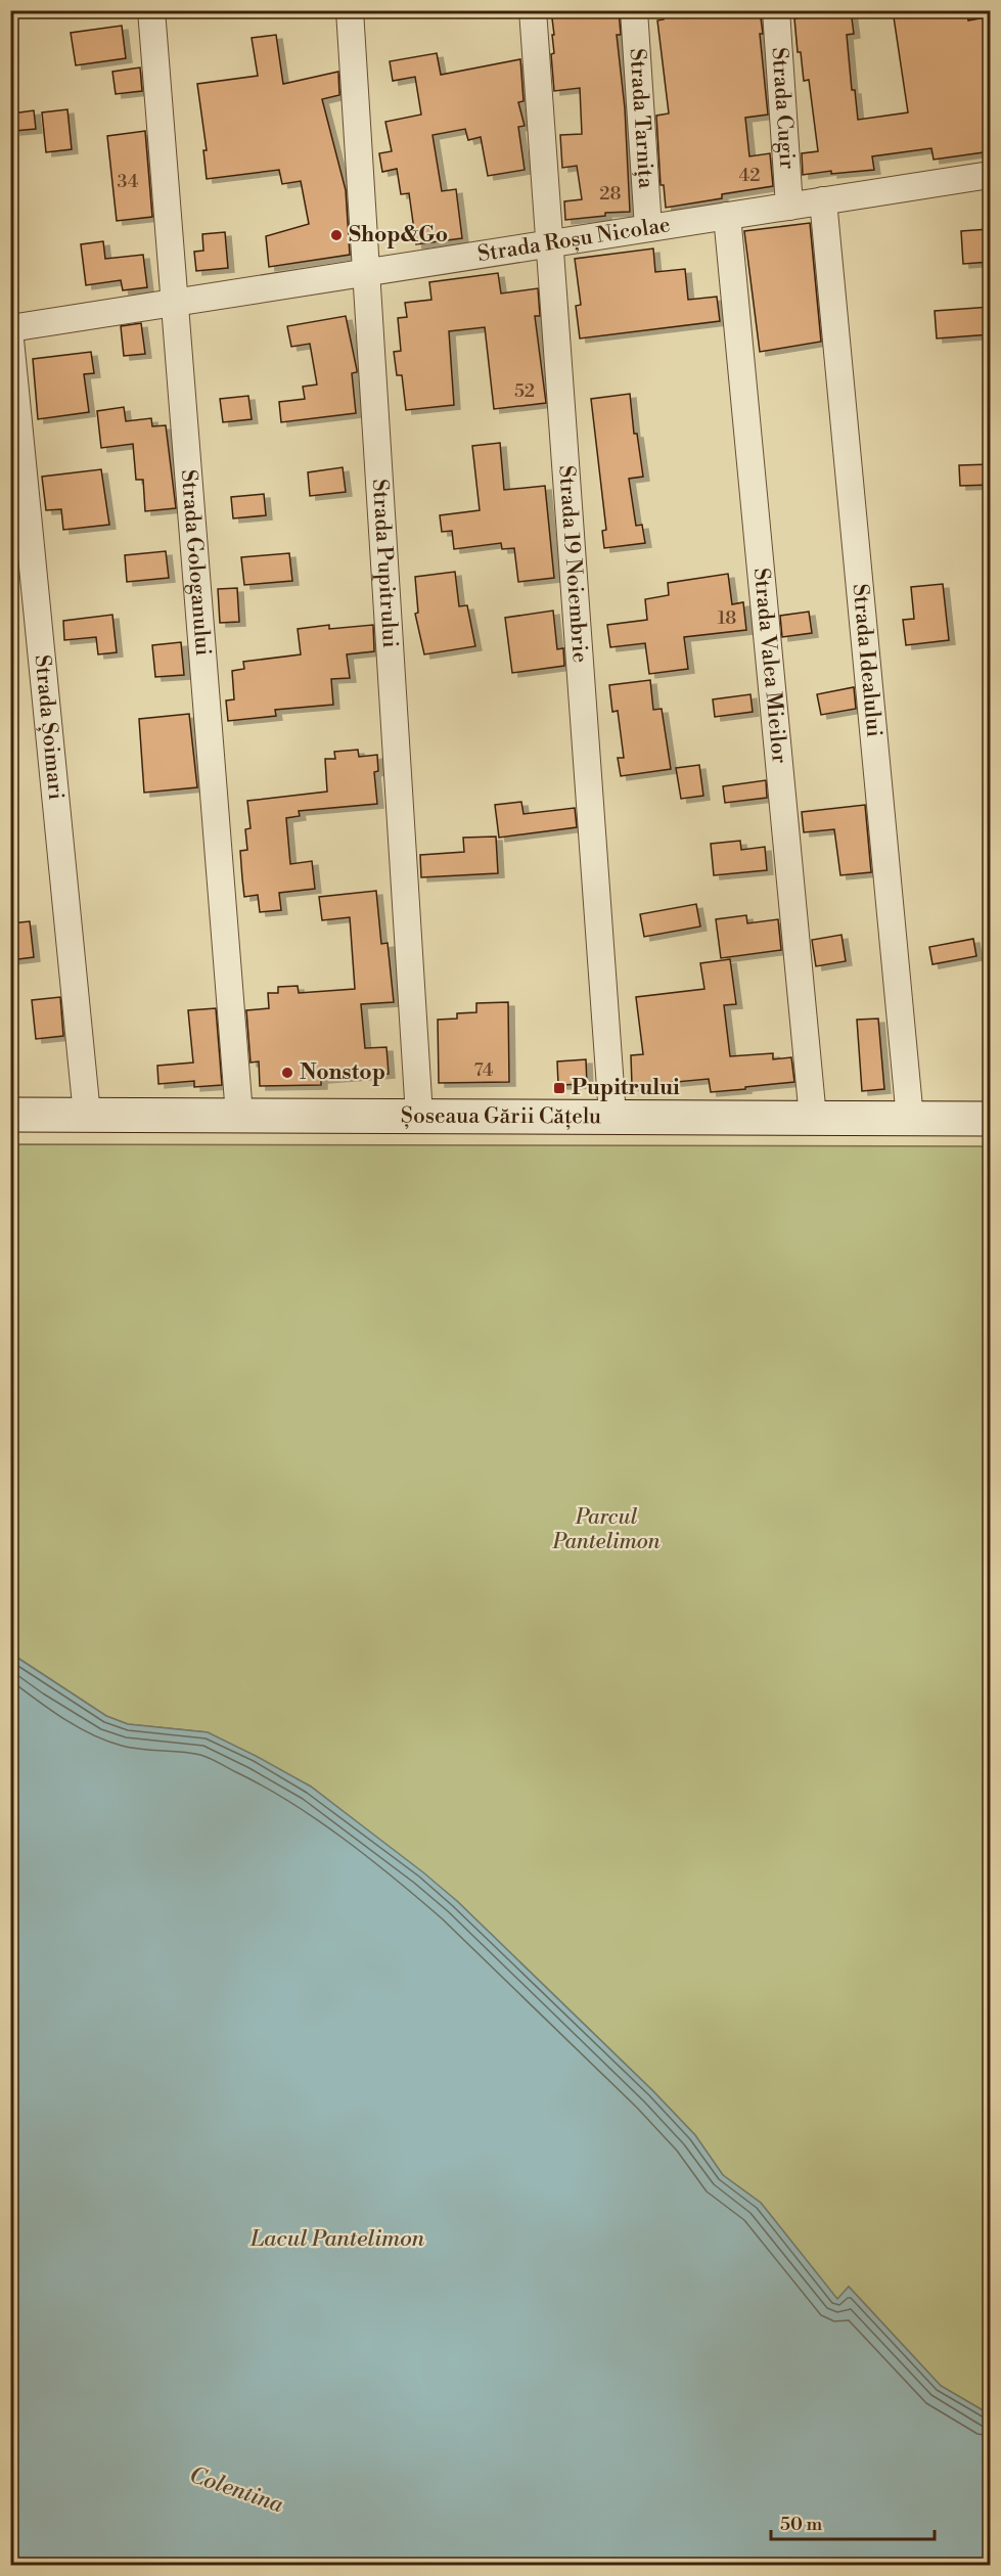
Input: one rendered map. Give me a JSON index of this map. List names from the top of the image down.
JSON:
{
  "streets": {
    "main road": ["Șoseaua Gării Cățelu"],
    "street": [
      "Strada Cugir",
      "Strada Tarnița",
      "Strada Roșu Nicolae",
      "Strada Gologanului",
      "Strada Pupitrului",
      "Strada 19 Noiembrie",
      "Strada Idealului",
      "Strada Valea Mieilor",
      "Strada Șoimari"
    ]
  },
  "crossings": [
    ["Strada Cugir", "Strada Roșu Nicolae"],
    ["Strada Tarnița", "Strada Roșu Nicolae"],
    ["Strada Roșu Nicolae", "Strada Gologanului"],
    ["Strada Roșu Nicolae", "Strada Pupitrului"],
    ["Strada Roșu Nicolae", "Strada 19 Noiembrie"],
    ["Strada Roșu Nicolae", "Strada Idealului"],
    ["Strada Roșu Nicolae", "Strada Valea Mieilor"],
    ["Strada Gologanului", "Șoseaua Gării Cățelu"],
    ["Strada Pupitrului", "Șoseaua Gării Cățelu"],
    ["Strada 19 Noiembrie", "Șoseaua Gării Cățelu"],
    ["Strada Idealului", "Șoseaua Gării Cățelu"],
    ["Strada Valea Mieilor", "Șoseaua Gării Cățelu"],
    ["Strada Șoimari", "Șoseaua Gării Cățelu"]
  ],
  "water": ["Lacul Pantelimon", "Colentina"],
  "parks": ["Parcul Pantelimon"],
  "places": {
    "other": ["Shop&Go", "Nonstop"],
    "transit": ["Pupitrului"]
  },
  "house_numbers": [
    "42",
    "34",
    "28",
    "52",
    "18",
    "74"
  ],
  "scale_bar": "50 m"
}
